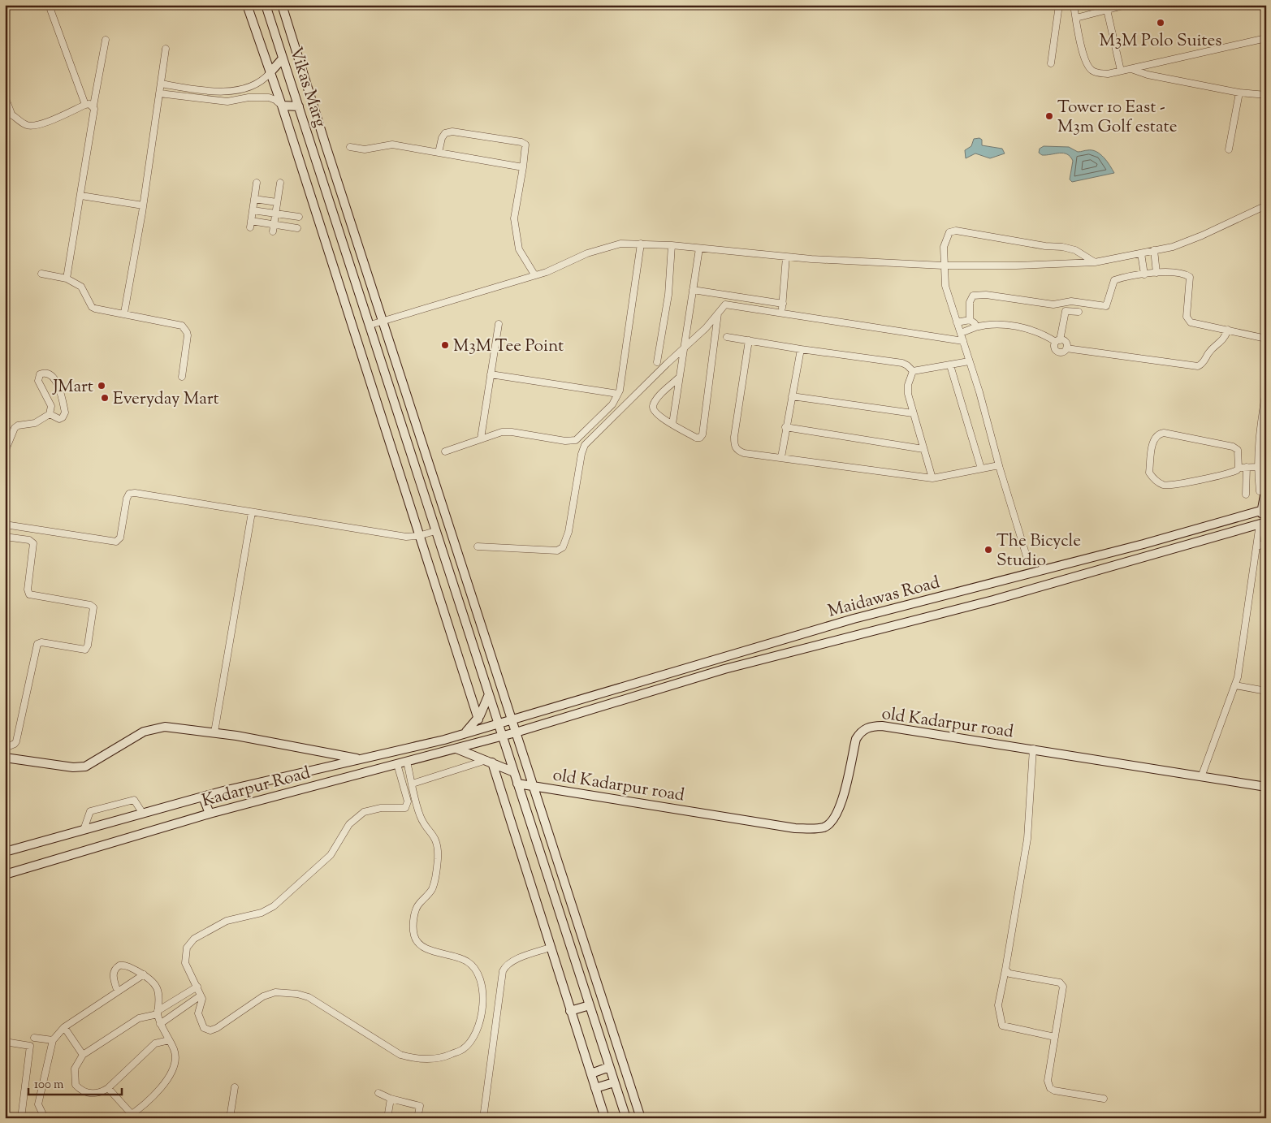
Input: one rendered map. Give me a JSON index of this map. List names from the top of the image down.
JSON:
{
  "streets": {
    "street": [
      "Vikas Marg",
      "Maidawas Road",
      "old Kadarpur road",
      "Kadarpur Road"
    ]
  },
  "crossings": [
    ["Vikas Marg", "old Kadarpur road"],
    ["Vikas Marg", "Kadarpur Road"],
    ["Maidawas Road", "Kadarpur Road"]
  ],
  "places": [
    "M3M Polo Suites",
    "Tower 10 East - M3m Golf estate",
    "M3M Tee Point",
    "JMart",
    "Everyday Mart",
    "The Bicycle Studio"
  ],
  "scale_bar": "100 m"
}
